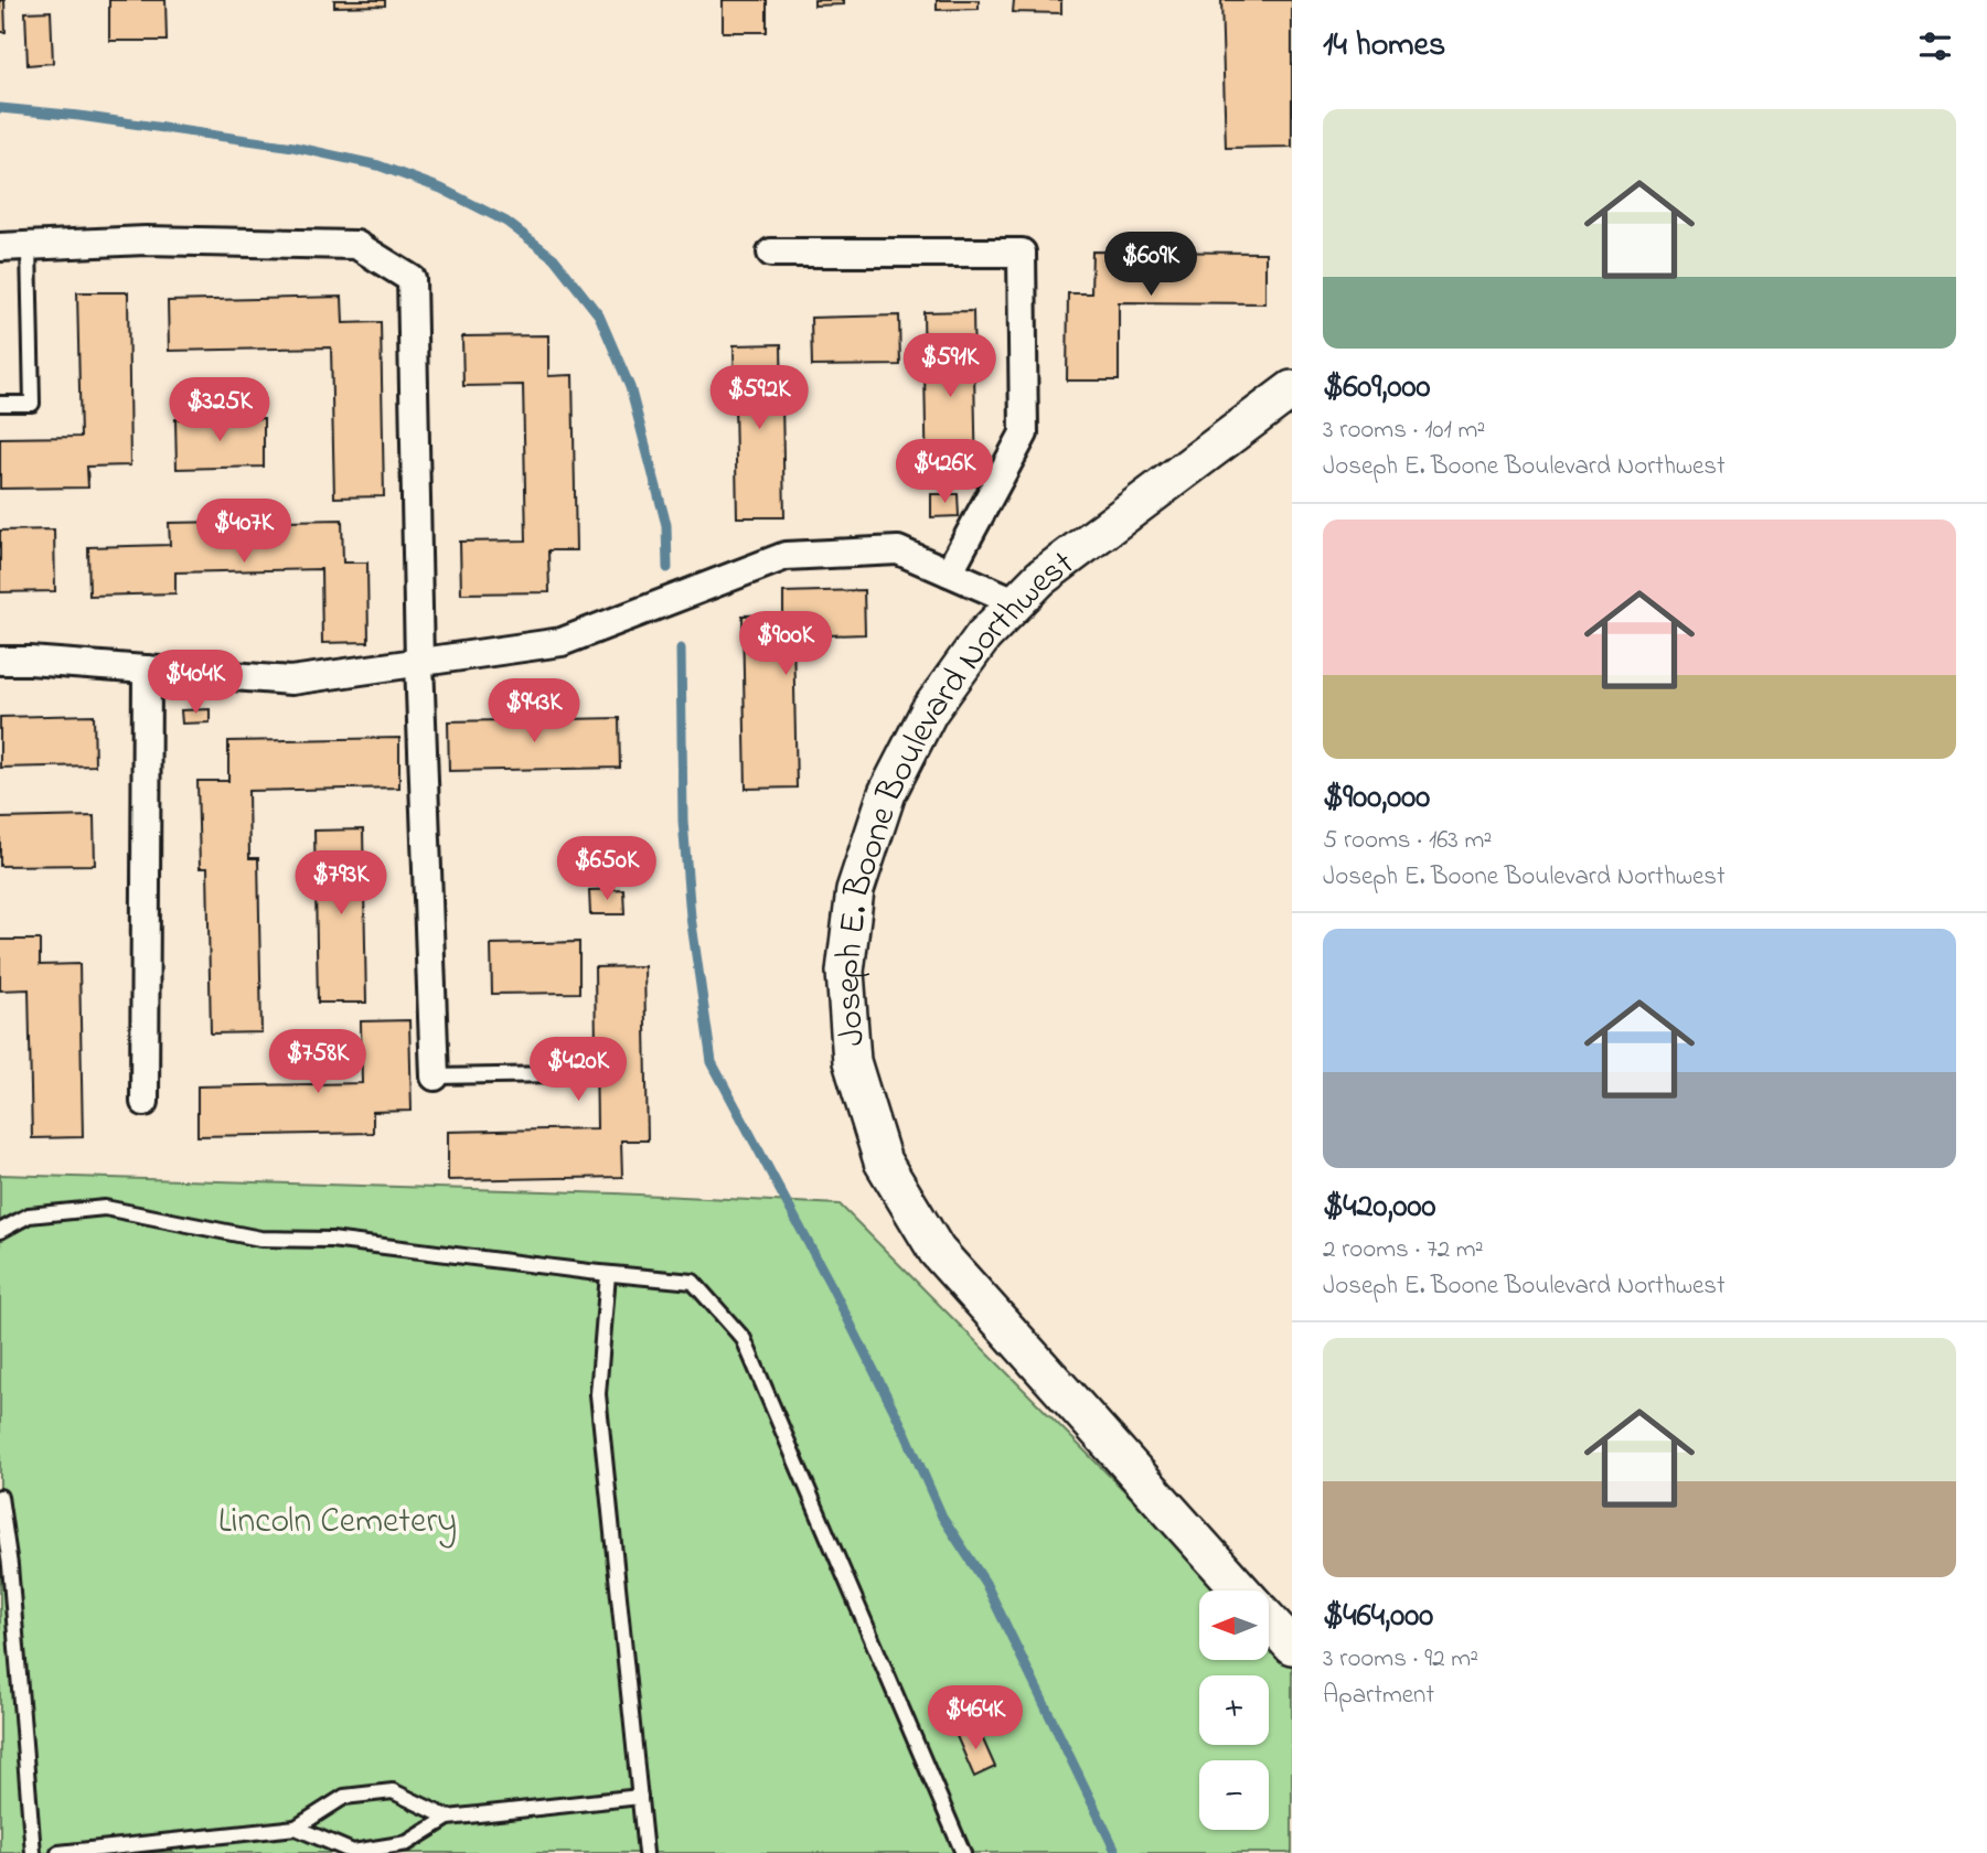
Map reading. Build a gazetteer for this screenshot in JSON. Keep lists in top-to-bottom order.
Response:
{
  "streets": {
    "main road": ["Joseph E. Boone Boulevard Northwest"]
  },
  "parks": ["Lincoln Cemetery"],
  "north": "left",
  "page": {
    "heading": "14 homes",
    "list": [
      {
        "name": "$609,000",
        "note": "3 rooms · 101 m² · Joseph E. Boone Boulevard Northwest"
      },
      {
        "name": "$900,000",
        "note": "5 rooms · 163 m² · Joseph E. Boone Boulevard Northwest"
      },
      {
        "name": "$420,000",
        "note": "2 rooms · 72 m² · Joseph E. Boone Boulevard Northwest"
      },
      {
        "name": "$464,000",
        "note": "3 rooms · 92 m² · Apartment"
      }
    ],
    "price": [
      "$609K",
      "$591K",
      "$592K",
      "$325K",
      "$426K",
      "$407K",
      "$900K",
      "$404K",
      "$943K",
      "$650K",
      "$793K",
      "$758K",
      "$420K",
      "$464K"
    ],
    "map_buttons": ["+", "−"]
  }
}
